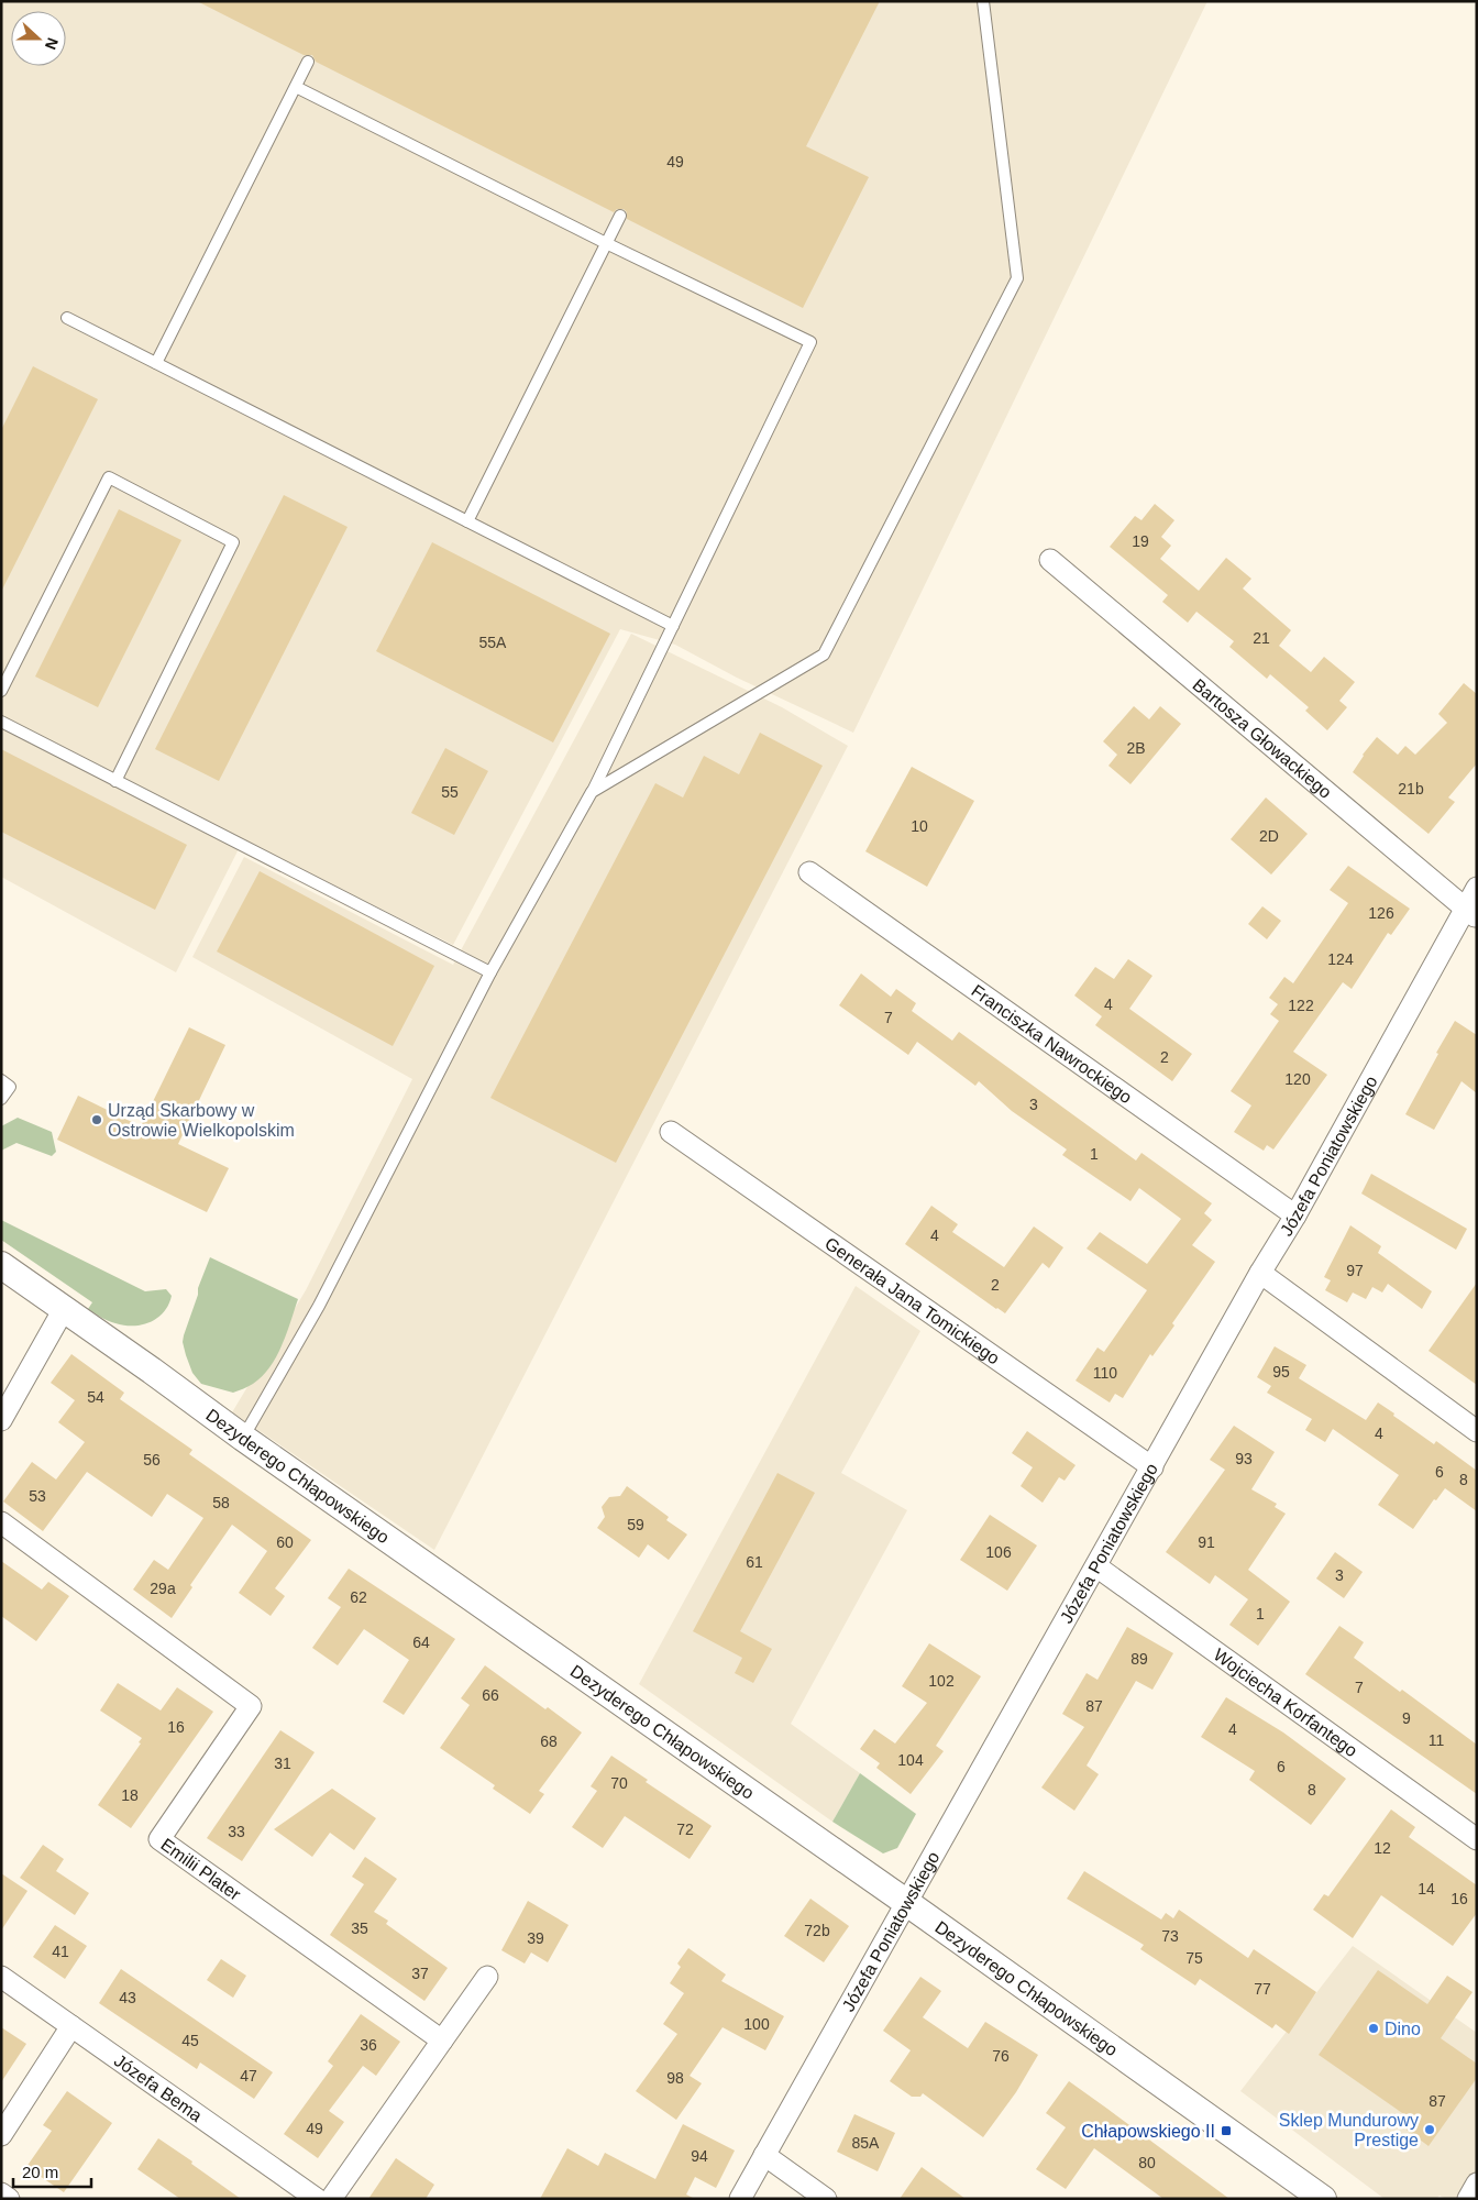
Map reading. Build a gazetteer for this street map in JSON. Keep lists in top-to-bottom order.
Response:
{
  "streets": {
    "street": [
      "Bartosza Głowackiego",
      "Franciszka Nawrockiego",
      "Józefa Poniatowskiego",
      "Generała Jana Tomickiego",
      "Dezyderego Chłapowskiego",
      "Wojciecha Korfantego",
      "Emilii Plater",
      "Józefa Bema"
    ]
  },
  "crossings": [
    ["Bartosza Głowackiego", "Józefa Poniatowskiego"],
    ["Franciszka Nawrockiego", "Józefa Poniatowskiego"],
    ["Józefa Poniatowskiego", "Generała Jana Tomickiego"],
    ["Józefa Poniatowskiego", "Dezyderego Chłapowskiego"],
    ["Józefa Poniatowskiego", "Wojciecha Korfantego"]
  ],
  "places": {
    "other": ["Urząd Skarbowy w Ostrowie Wielkopolskim", "Dino", "Sklep Mundurowy Prestige"],
    "transit": ["Chłapowskiego II"]
  },
  "house_numbers": [
    "49",
    "19",
    "21",
    "55A",
    "2B",
    "21b",
    "55",
    "10",
    "2D",
    "126",
    "124",
    "4",
    "122",
    "7",
    "2",
    "120",
    "3",
    "1",
    "4",
    "97",
    "2",
    "95",
    "110",
    "54",
    "4",
    "93",
    "56",
    "6",
    "8",
    "53",
    "58",
    "59",
    "60",
    "91",
    "106",
    "61",
    "3",
    "29a",
    "62",
    "1",
    "64",
    "89",
    "102",
    "7",
    "66",
    "87",
    "9",
    "16",
    "4",
    "11",
    "68",
    "104",
    "31",
    "6",
    "70",
    "8",
    "18",
    "72",
    "33",
    "12",
    "14",
    "16",
    "35",
    "72b",
    "73",
    "39",
    "41",
    "75",
    "37",
    "77",
    "43",
    "100",
    "45",
    "36",
    "76",
    "47",
    "98",
    "87",
    "49",
    "85A",
    "94",
    "80"
  ],
  "scale_bar": "20 m",
  "north": "right"
}
